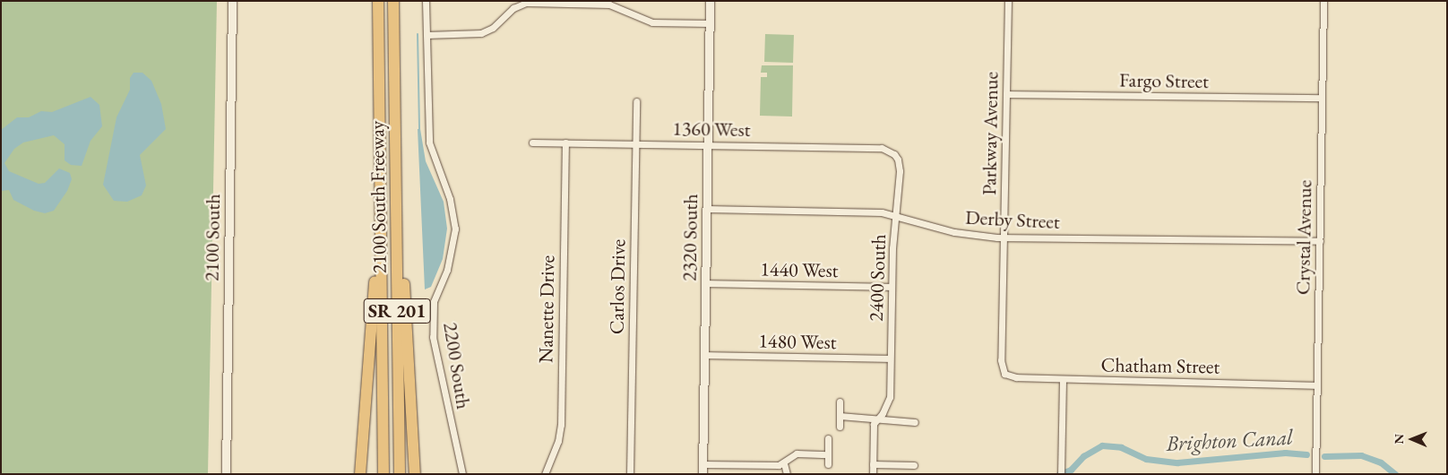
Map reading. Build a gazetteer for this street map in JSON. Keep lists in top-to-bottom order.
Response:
{
  "streets": {
    "highway": ["2100 South Freeway", "SR 201"],
    "street": [
      "Fargo Street",
      "1360 West",
      "Parkway Avenue",
      "Derby Street",
      "2100 South",
      "2320 South",
      "Crystal Avenue",
      "1440 West",
      "2400 South",
      "Carlos Drive",
      "Nanette Drive",
      "1480 West",
      "2200 South",
      "Chatham Street"
    ]
  },
  "crossings": [
    ["Fargo Street", "Parkway Avenue"],
    ["Fargo Street", "Crystal Avenue"],
    ["1360 West", "2320 South"],
    ["1360 West", "2400 South"],
    ["1360 West", "Carlos Drive"],
    ["1360 West", "Nanette Drive"],
    ["Parkway Avenue", "Derby Street"],
    ["Parkway Avenue", "Chatham Street"],
    ["Derby Street", "2320 South"],
    ["Derby Street", "Crystal Avenue"],
    ["Derby Street", "2400 South"],
    ["2320 South", "1440 West"],
    ["2320 South", "1480 West"],
    ["Crystal Avenue", "Chatham Street"],
    ["1440 West", "2400 South"],
    ["2400 South", "1480 West"]
  ],
  "water": ["Brighton Canal"],
  "north": "left"
}
